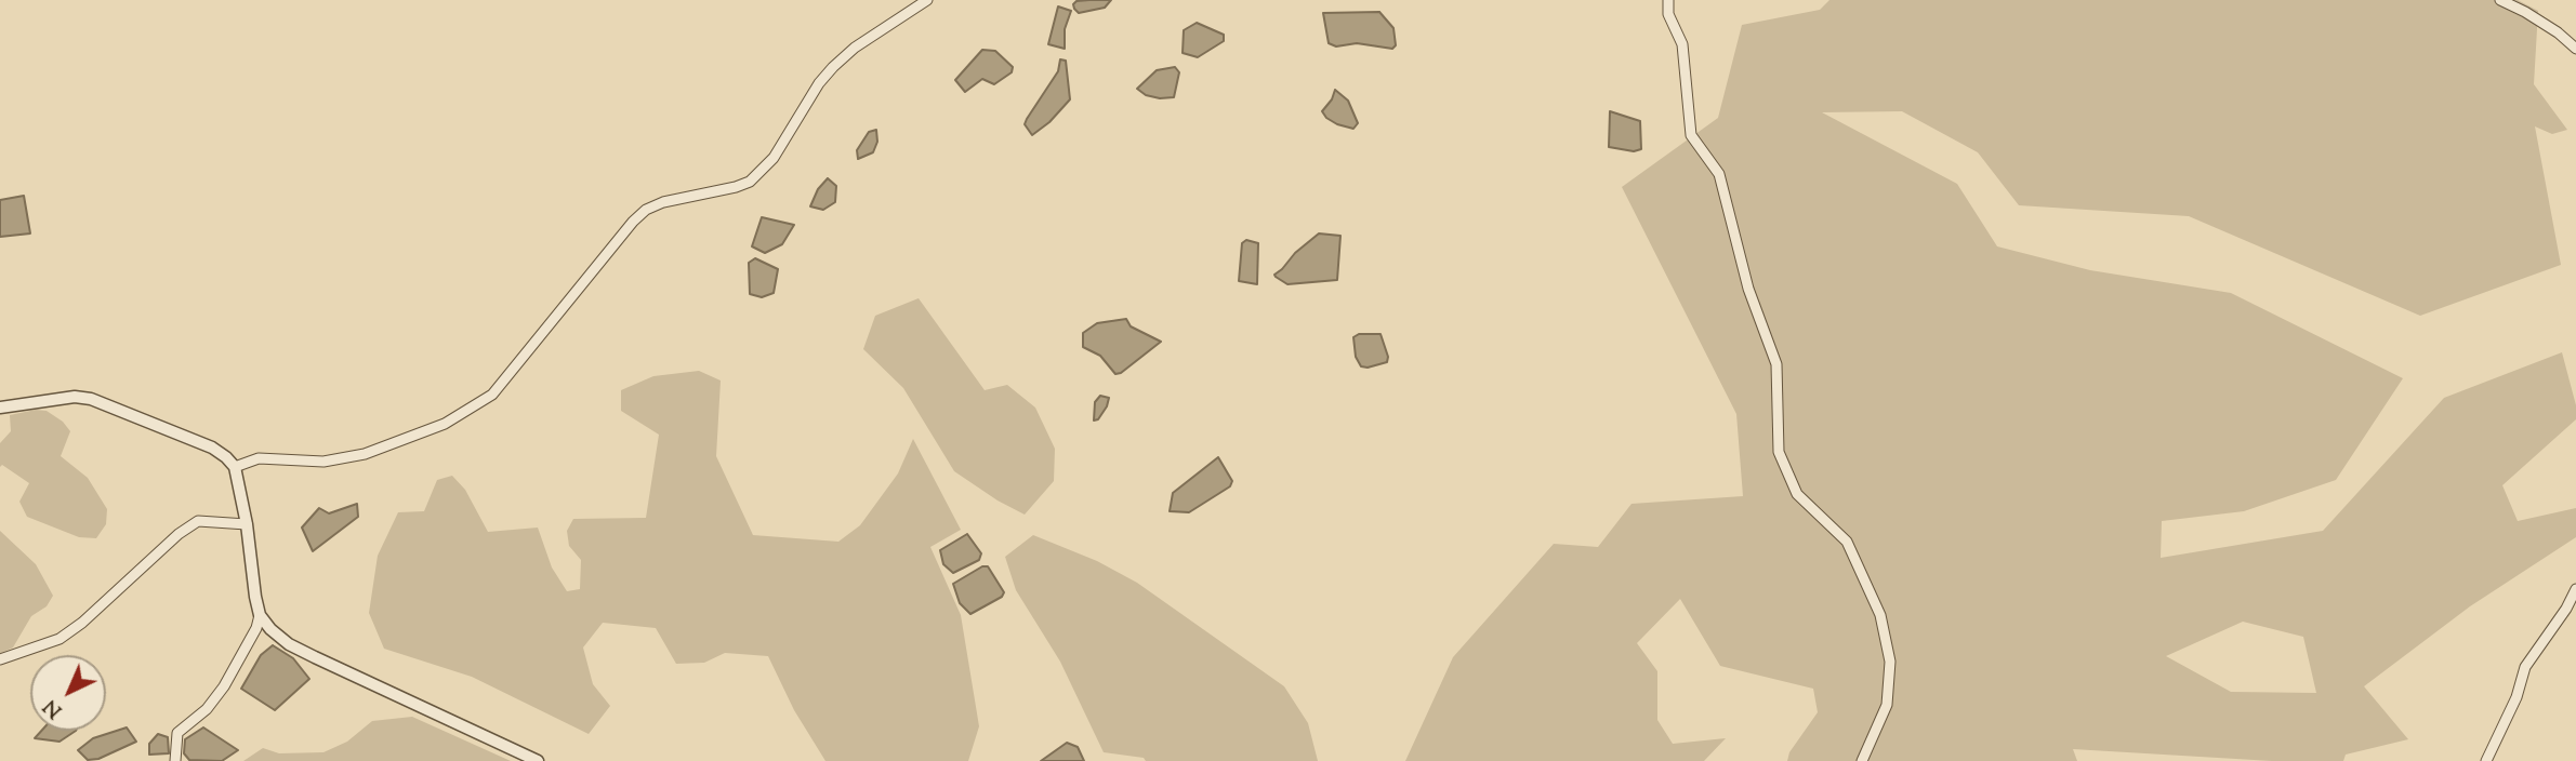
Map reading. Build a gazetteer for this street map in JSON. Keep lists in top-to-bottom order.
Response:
{
  "north": "bottom left"
}
